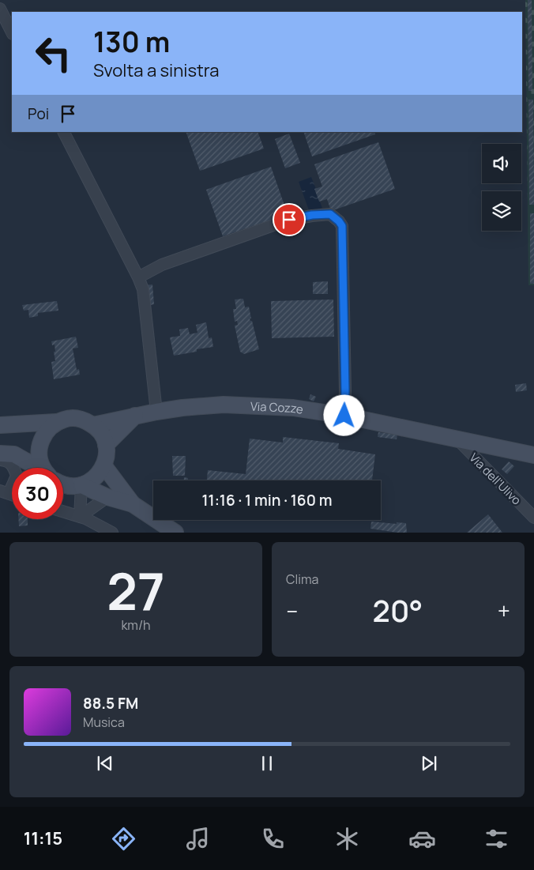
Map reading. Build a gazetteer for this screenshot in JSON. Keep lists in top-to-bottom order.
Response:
{
  "streets": {
    "street": ["Via Cozze", "Via dell'Ulivo"]
  },
  "crossings": [
    ["Via Cozze", "Via dell'Ulivo"]
  ],
  "page": {
    "turn": ["130 m", "Svolta a sinistra"],
    "then": "Poi",
    "limit": "30",
    "trip": "11:16 · 1 min · 160 m",
    "tile": [
      ["27", "km/h"],
      "Clima"
    ],
    "heat": ["−", "20°", "+"],
    "song": ["88.5 FM", "Musica"],
    "tabs": "11:15"
  }
}
